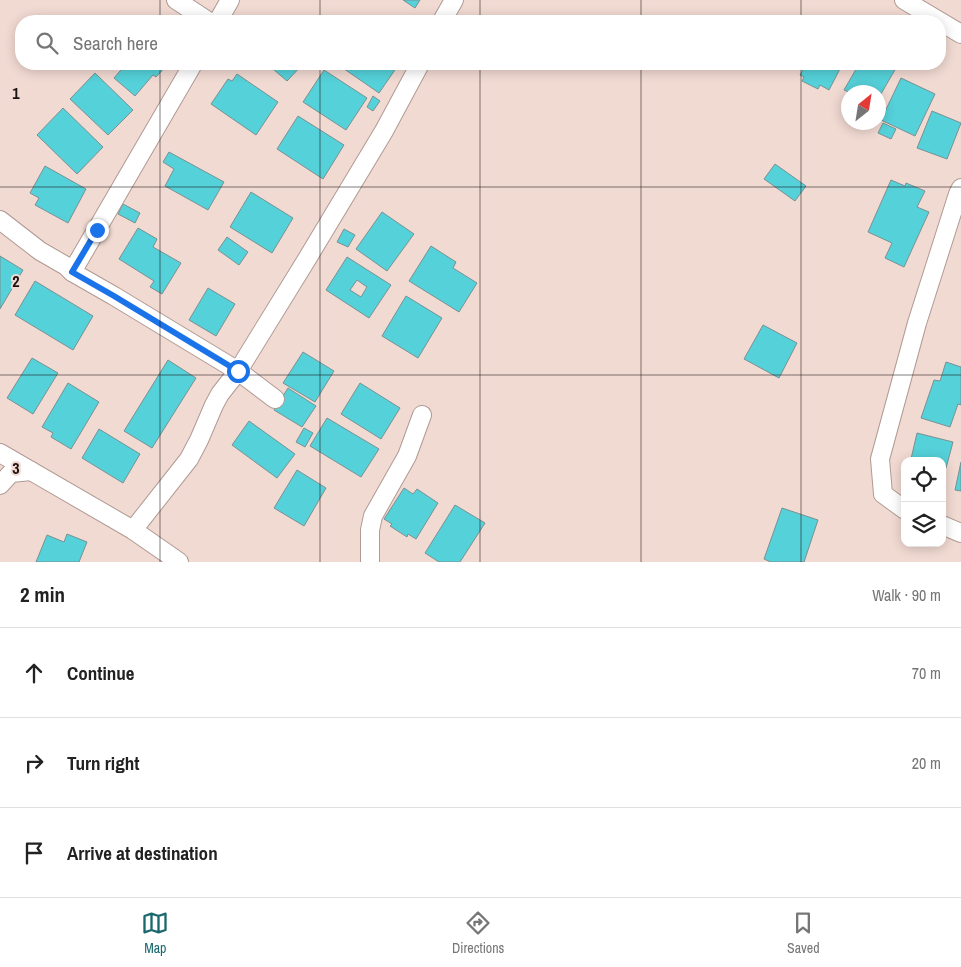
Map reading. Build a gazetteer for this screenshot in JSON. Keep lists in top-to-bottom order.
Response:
{
  "north": "top right",
  "page": {
    "search": "Search here",
    "heading": ["2 min", "Walk · 90 m"],
    "list": [
      ["Continue", "70 m"],
      ["Turn right", "20 m"],
      "Arrive at destination"
    ],
    "nav": ["Map", "Directions", "Saved"]
  },
  "grid": {
    "rows": ["1", "2", "3"]
  }
}
